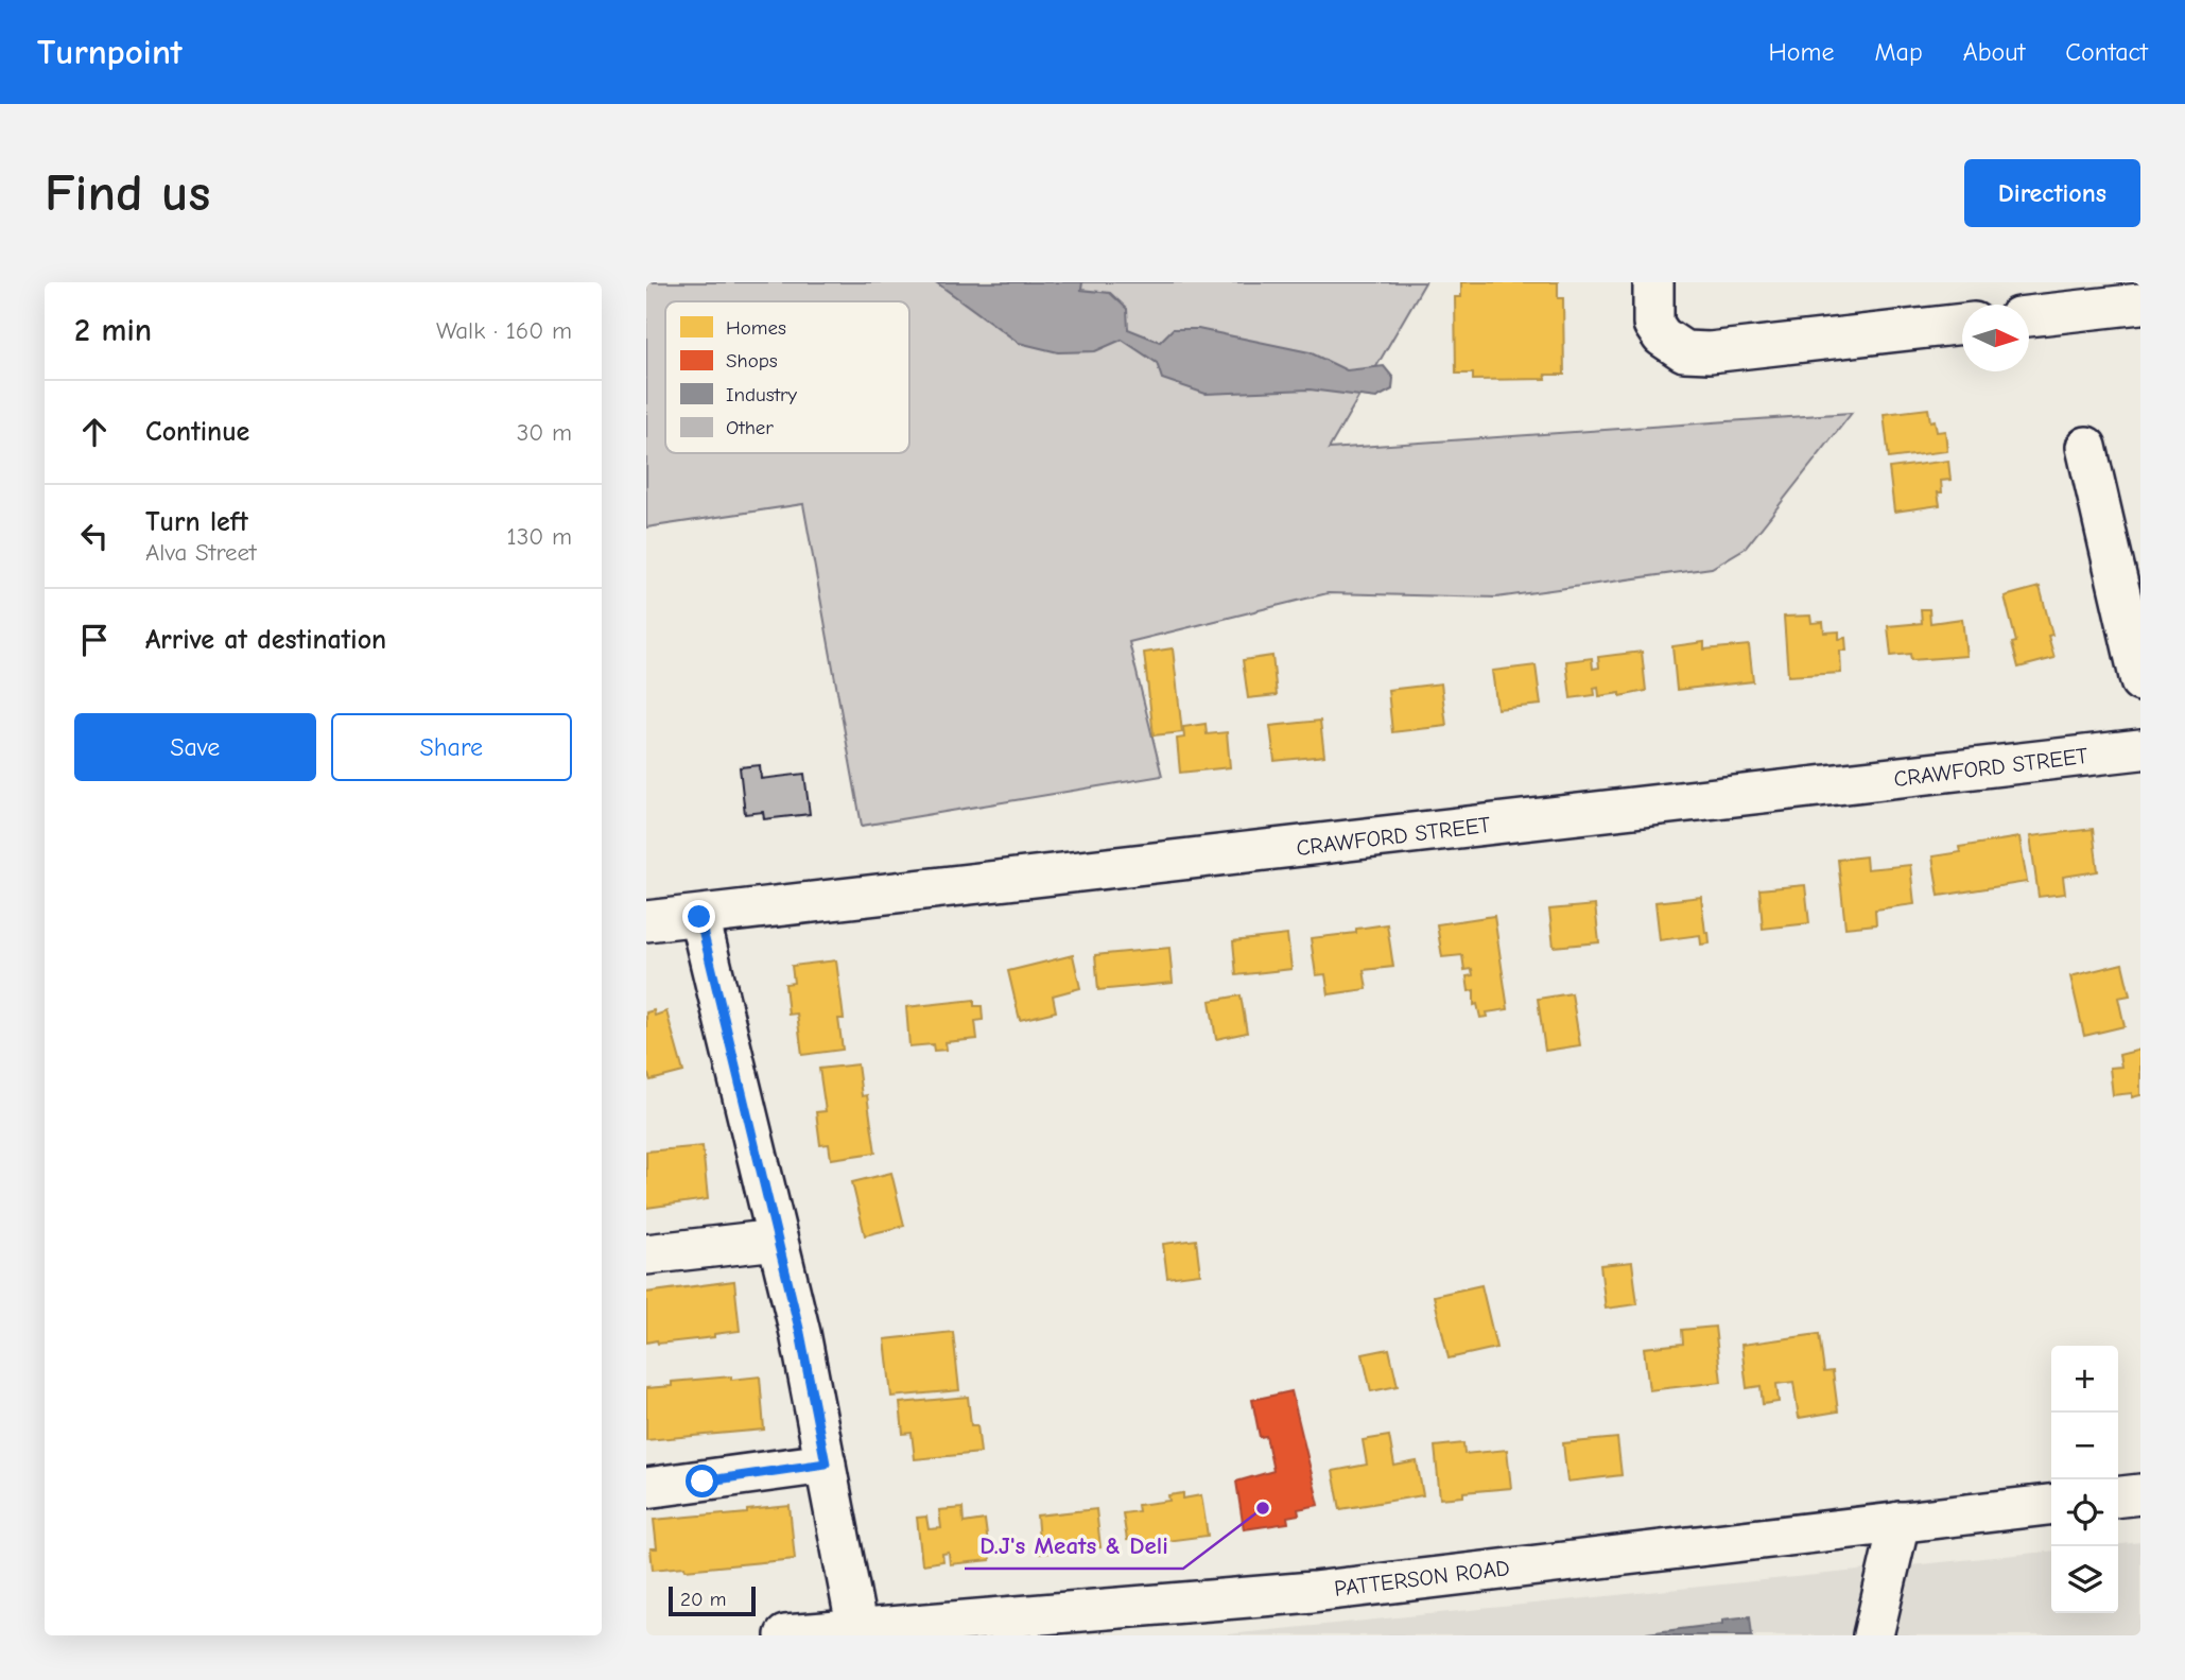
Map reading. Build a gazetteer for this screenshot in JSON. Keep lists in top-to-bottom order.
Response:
{
  "streets": {
    "street": ["CRAWFORD STREET", "PATTERSON ROAD"]
  },
  "places": ["D.J's Meats & Deli"],
  "legend": [
    "Homes",
    "Shops",
    "Industry",
    "Other"
  ],
  "scale_bar": "20 m",
  "north": "right",
  "page": {
    "header": "Turnpoint",
    "nav": [
      "Home",
      "Map",
      "About",
      "Contact"
    ],
    "buttons": [
      "Directions",
      ["Save", "Share"]
    ],
    "title": "Find us",
    "heading": ["2 min", "Walk · 160 m"],
    "list": [
      ["Continue", "30 m"],
      ["Turn left", "Alva Street", "130 m"],
      "Arrive at destination"
    ],
    "map_buttons": ["+", "−"],
    "scale": "20 m"
  }
}
